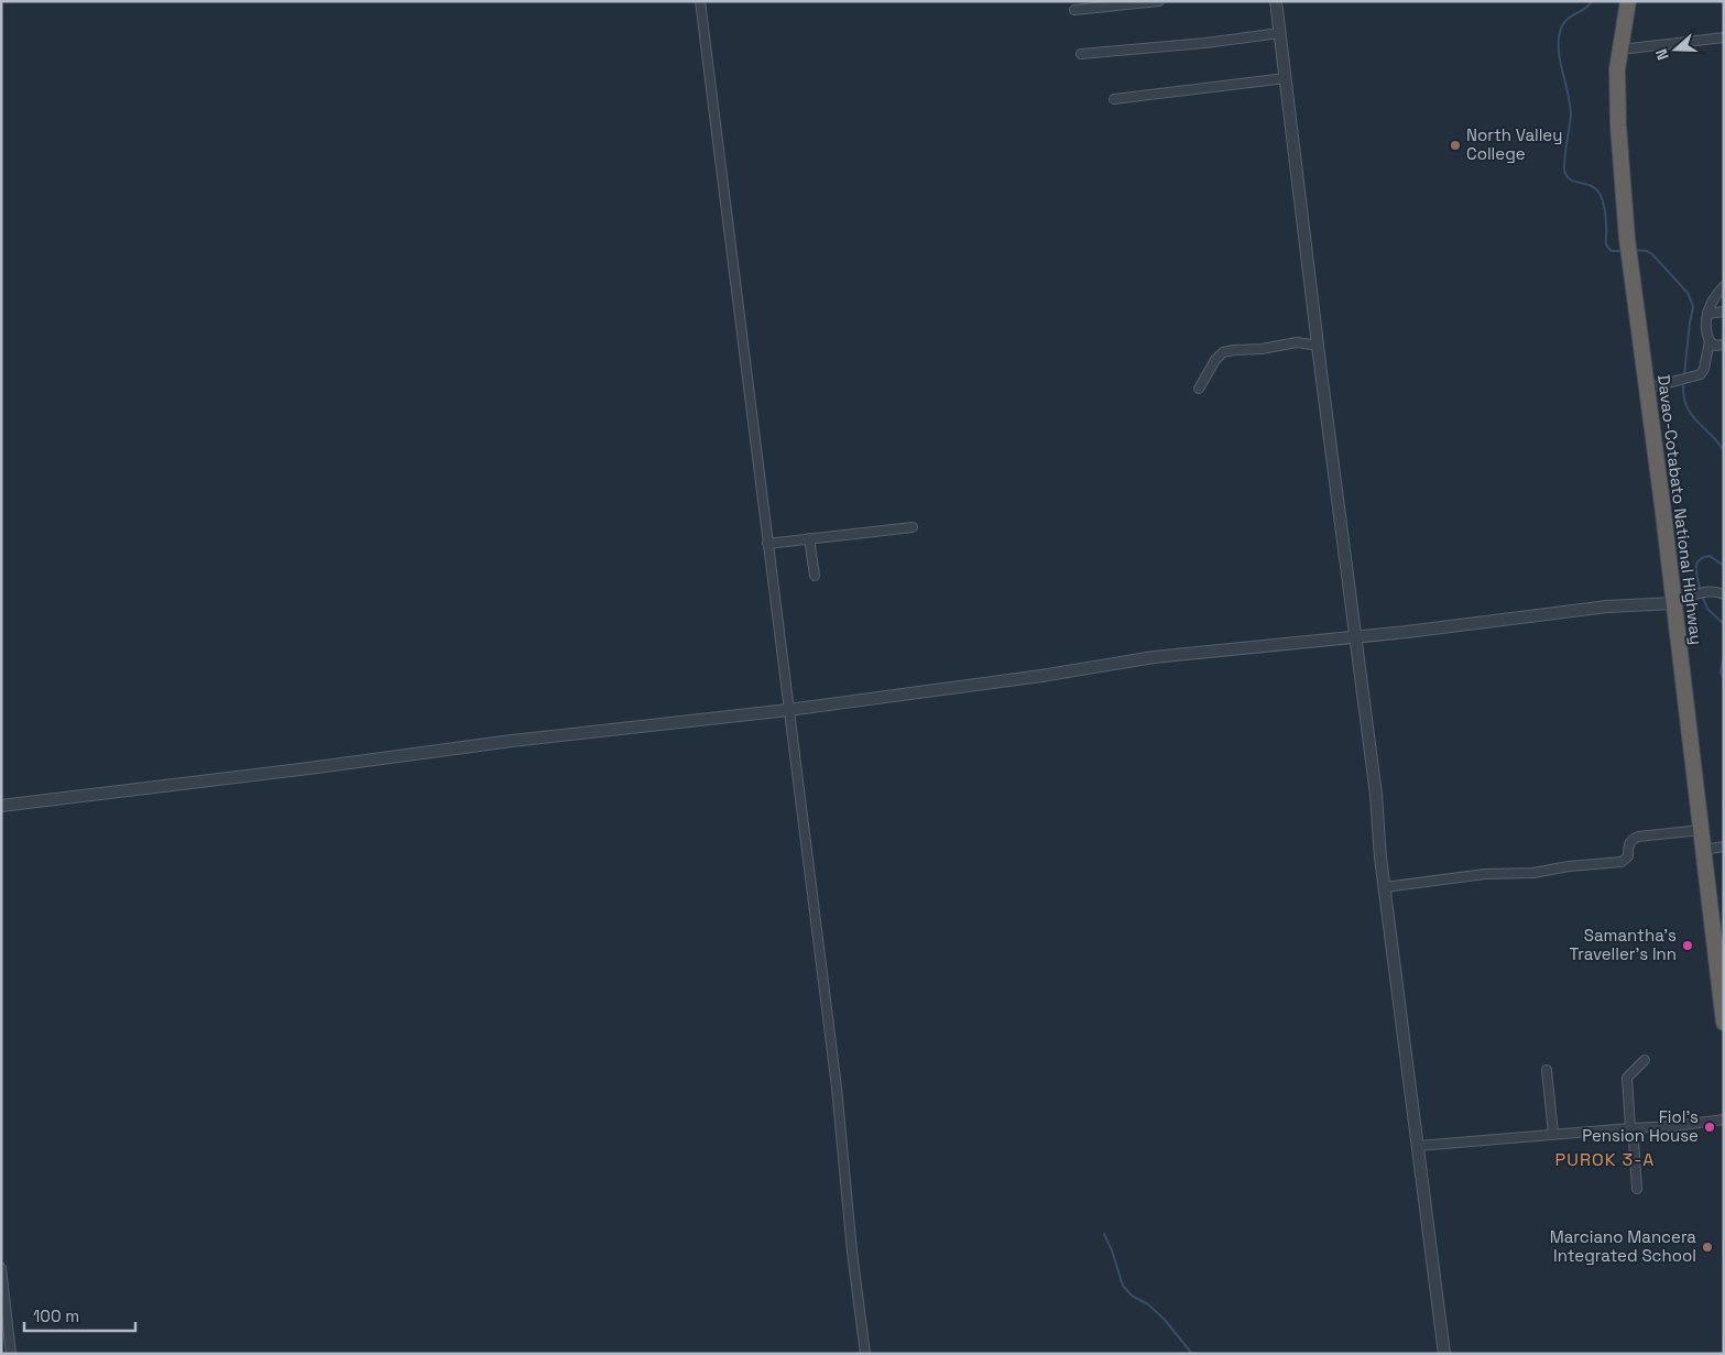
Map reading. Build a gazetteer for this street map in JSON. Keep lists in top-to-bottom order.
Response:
{
  "streets": {
    "highway": ["Davao-Cotabato National Highway"]
  },
  "districts": ["PUROK 3-A"],
  "places": [
    "North Valley College",
    "Samantha's Traveller's Inn",
    "Fiol's Pension House",
    "Marciano Mancera Integrated School"
  ],
  "scale_bar": "100 m",
  "north": "left"
}
